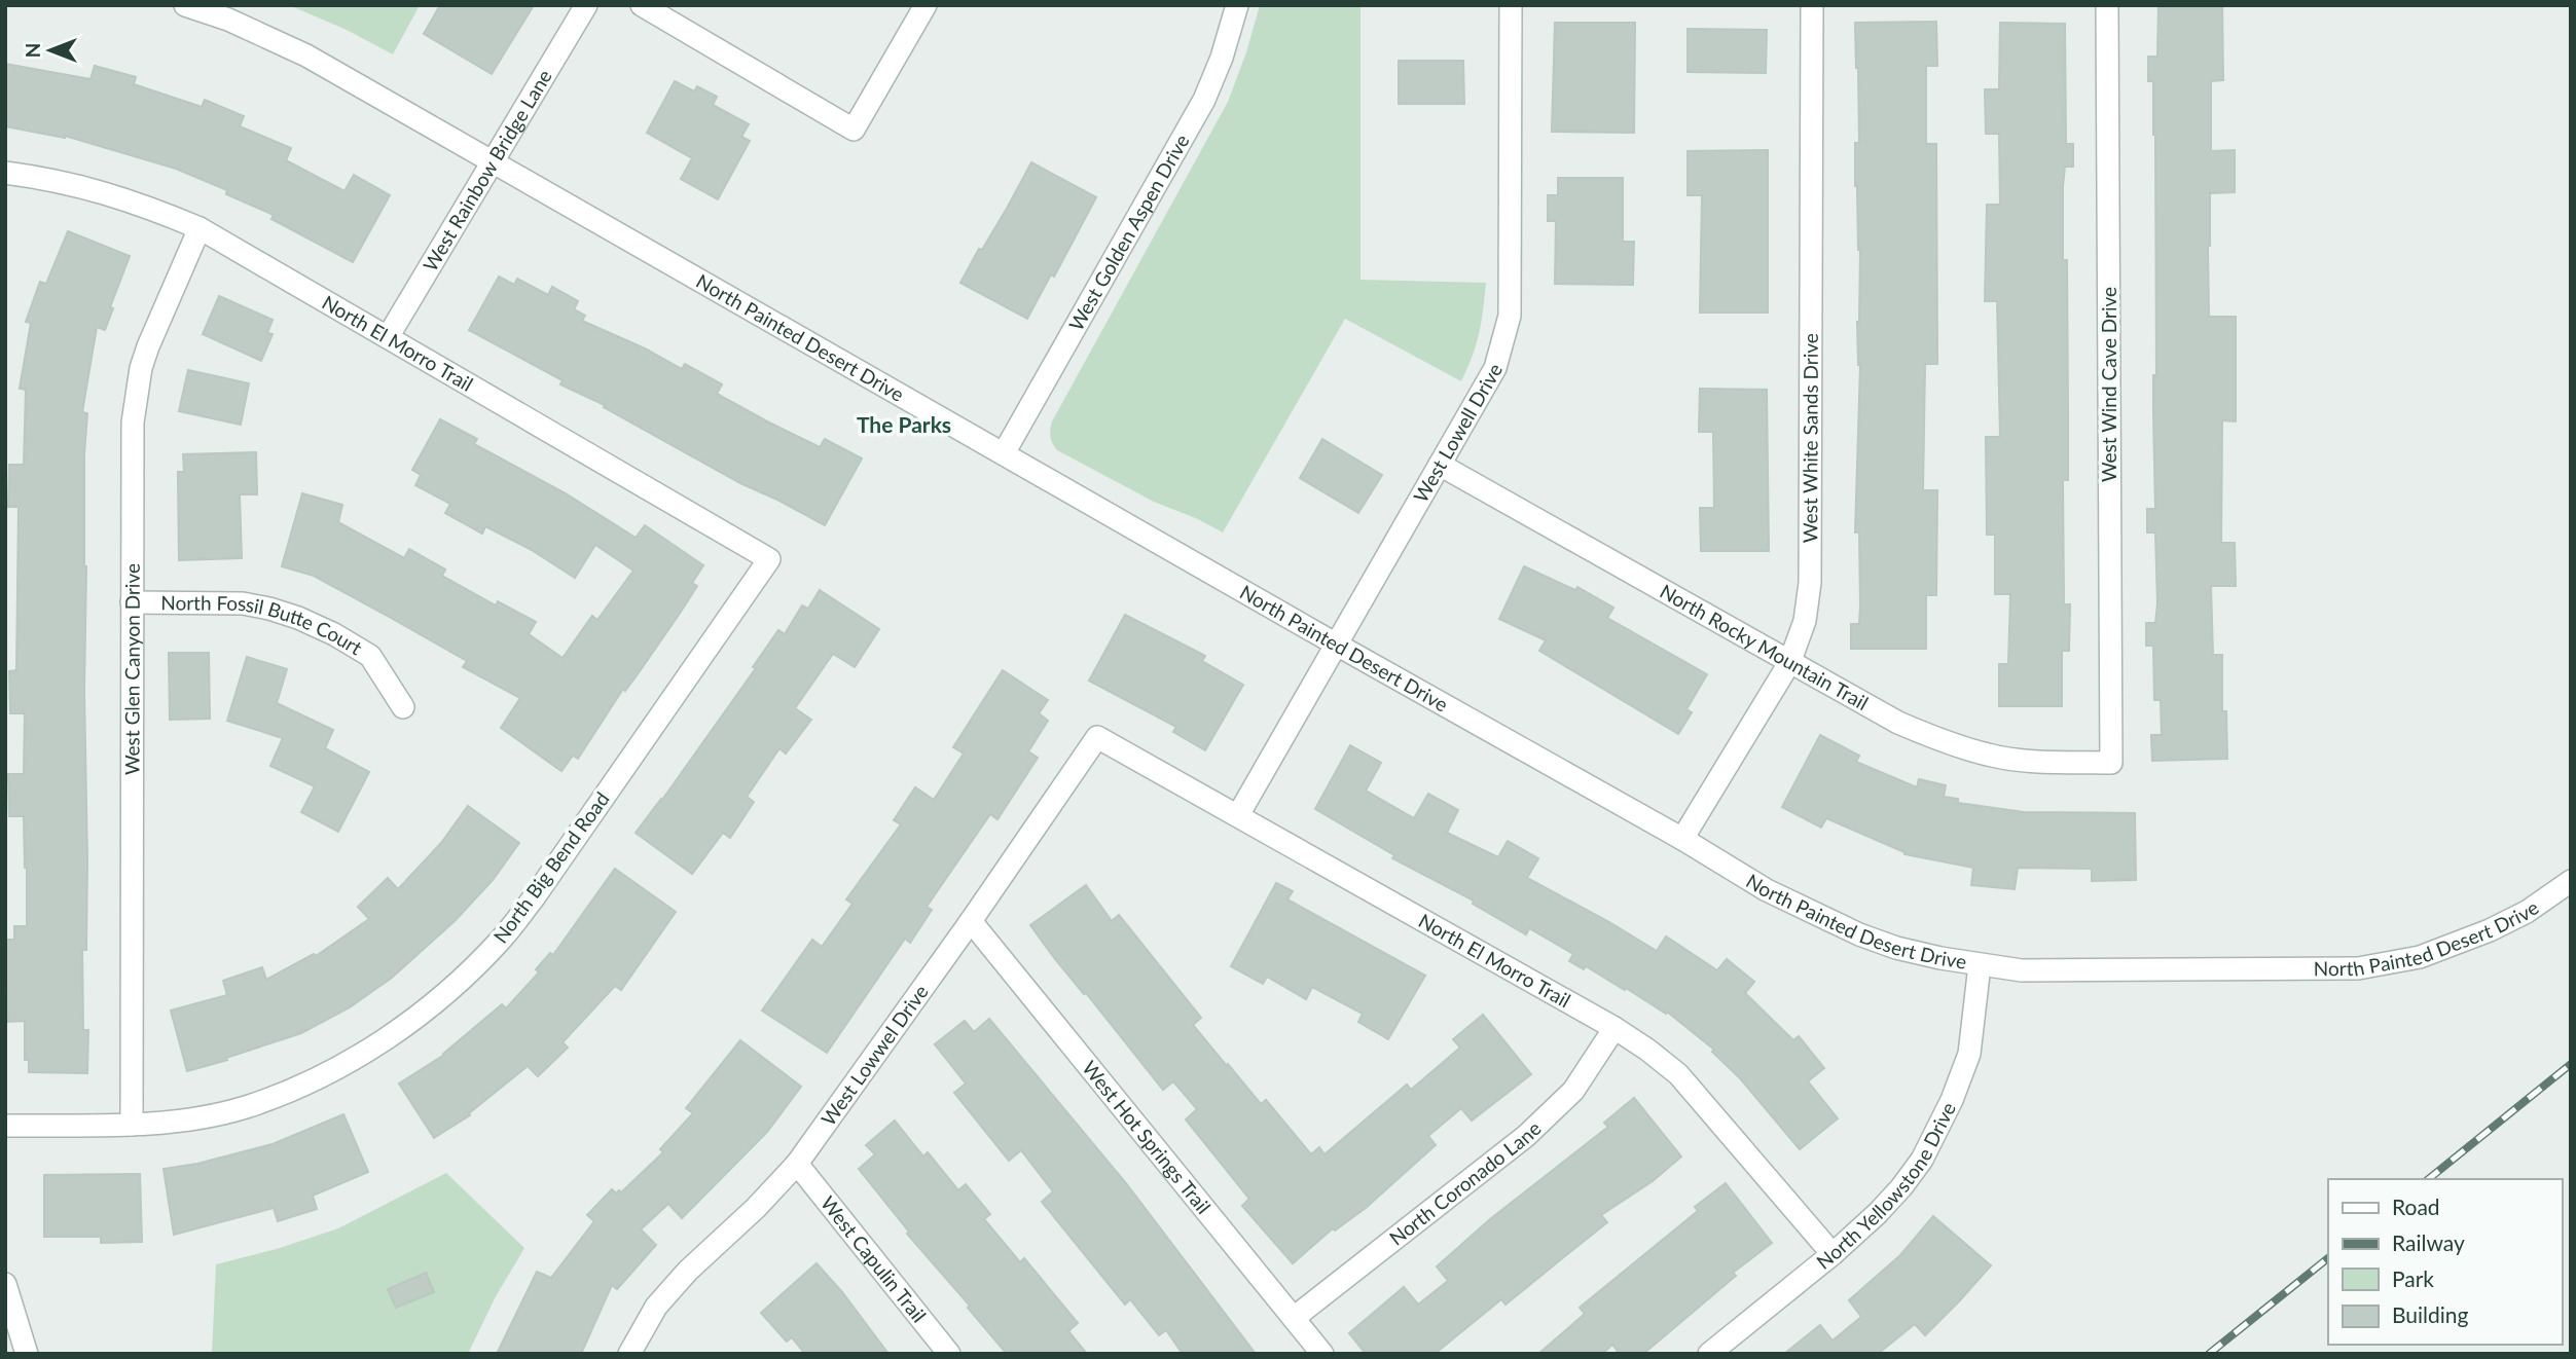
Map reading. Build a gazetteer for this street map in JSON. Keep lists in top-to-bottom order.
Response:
{
  "streets": {
    "street": [
      "West Rainbow Bridge Lane",
      "West Golden Aspen Drive",
      "North Painted Desert Drive",
      "North El Morro Trail",
      "West Wind Cave Drive",
      "West Lowell Drive",
      "West White Sands Drive",
      "North Fossil Butte Court",
      "North Rocky Mountain Trail",
      "West Glen Canyon Drive",
      "North Big Bend Road",
      "West Lowwel Drive",
      "West Hot Springs Trail",
      "North Coronado Lane",
      "North Yellowstone Drive",
      "West Capulin Trail"
    ]
  },
  "crossings": [
    ["West Rainbow Bridge Lane", "North Painted Desert Drive"],
    ["West Rainbow Bridge Lane", "North El Morro Trail"],
    ["West Golden Aspen Drive", "North Painted Desert Drive"],
    ["North Painted Desert Drive", "West Lowell Drive"],
    ["North Painted Desert Drive", "West White Sands Drive"],
    ["North Painted Desert Drive", "North Yellowstone Drive"],
    ["North El Morro Trail", "West Lowell Drive"],
    ["North El Morro Trail", "West Glen Canyon Drive"],
    ["North El Morro Trail", "North Big Bend Road"],
    ["North El Morro Trail", "West Lowwel Drive"],
    ["North El Morro Trail", "North Coronado Lane"],
    ["North El Morro Trail", "North Yellowstone Drive"],
    ["West Wind Cave Drive", "North Rocky Mountain Trail"],
    ["West Lowell Drive", "North Rocky Mountain Trail"],
    ["West White Sands Drive", "North Rocky Mountain Trail"],
    ["North Fossil Butte Court", "West Glen Canyon Drive"],
    ["West Glen Canyon Drive", "North Big Bend Road"],
    ["West Lowwel Drive", "West Hot Springs Trail"],
    ["West Lowwel Drive", "West Capulin Trail"],
    ["West Hot Springs Trail", "North Coronado Lane"]
  ],
  "districts": ["The Parks"],
  "legend": [
    "Road",
    "Railway",
    "Park",
    "Building"
  ],
  "north": "left"
}
